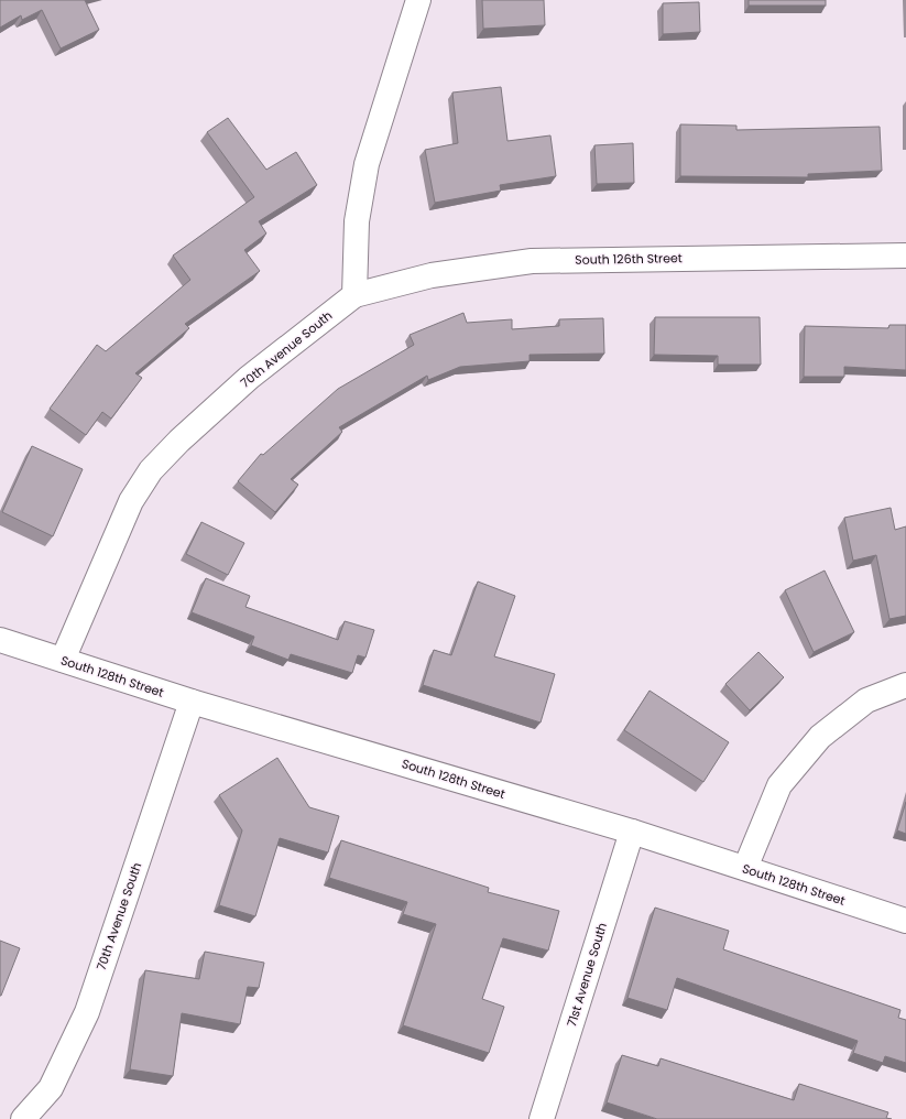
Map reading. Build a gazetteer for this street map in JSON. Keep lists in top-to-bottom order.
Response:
{
  "streets": {
    "street": [
      "South 126th Street",
      "70th Avenue South",
      "South 128th Street",
      "71st Avenue South"
    ]
  },
  "crossings": [
    ["South 126th Street", "70th Avenue South"],
    ["70th Avenue South", "South 128th Street"],
    ["South 128th Street", "71st Avenue South"]
  ]
}
